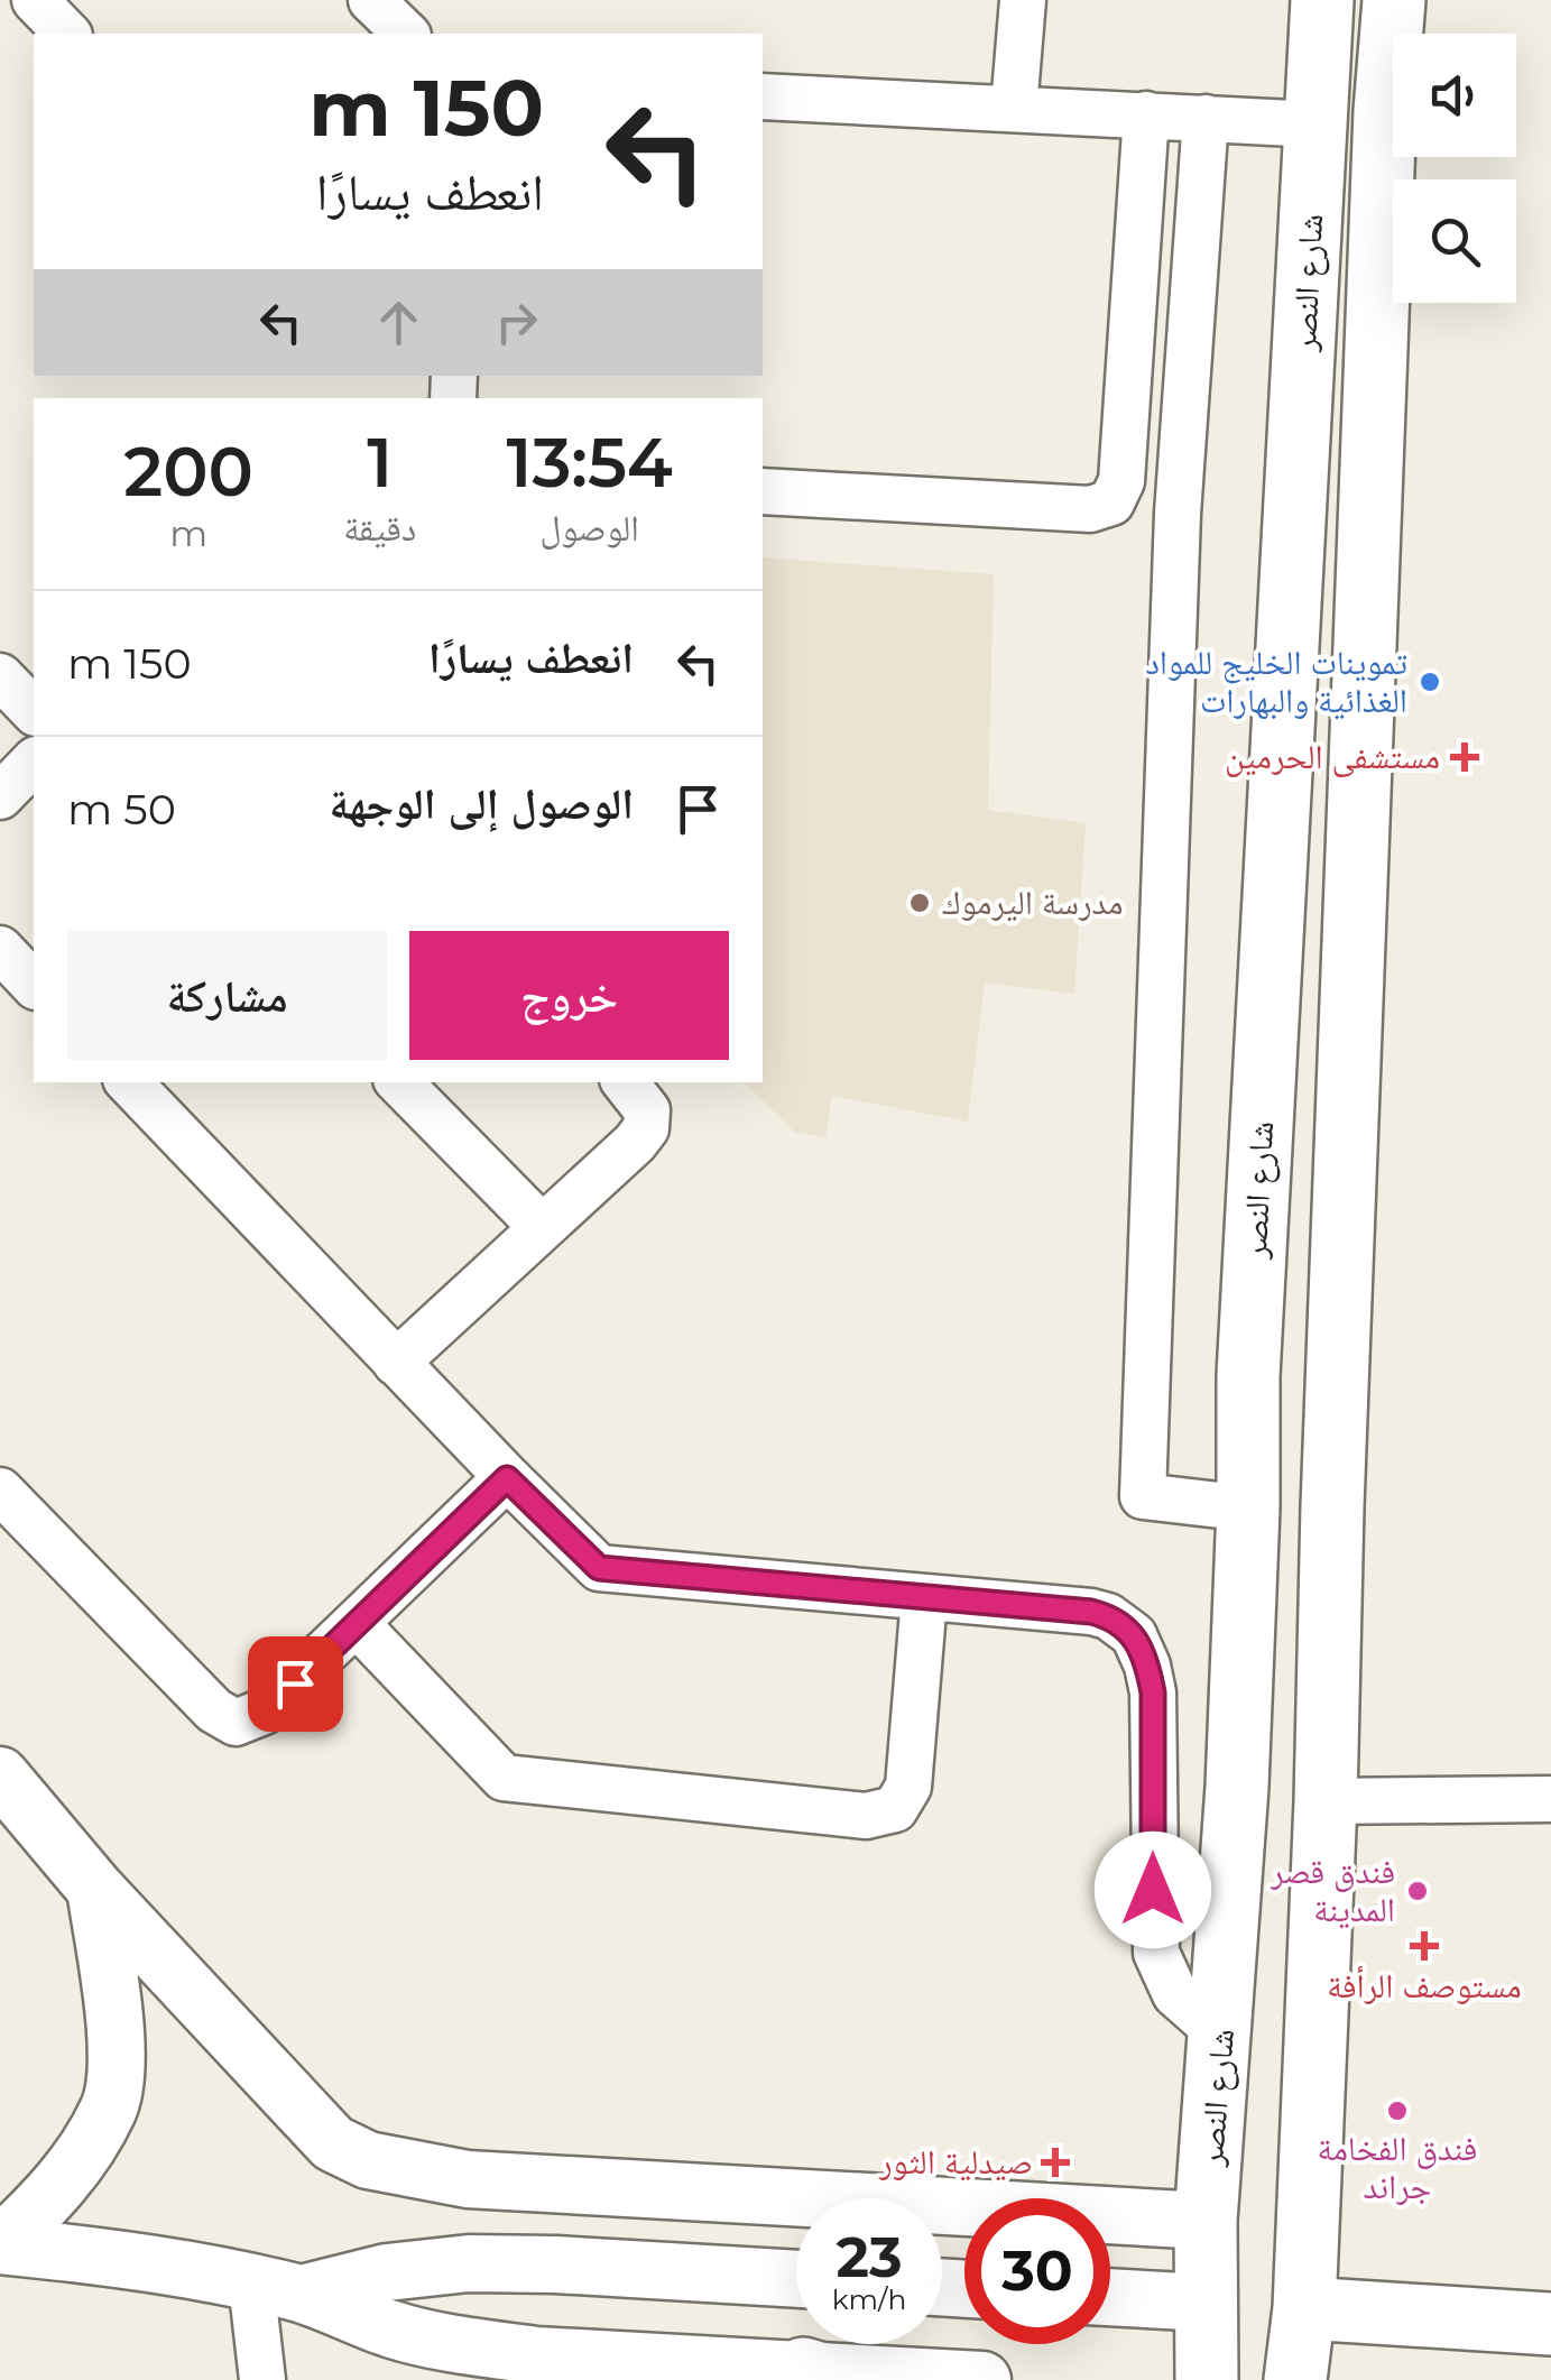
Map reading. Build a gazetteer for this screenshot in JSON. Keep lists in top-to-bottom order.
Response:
{
  "streets": {
    "main road": ["شارع النصر"]
  },
  "places": {
    "other": [
      "تموينات الخليج للمواد الغذائية والبهارات",
      "مدرسة اليرموك",
      "فندق قصر المدينة",
      "فندق الفخامة جراند"
    ],
    "health": ["مستشفى الحرمين", "مستوصف الرأفة", "صيدلية الثور"]
  },
  "page": {
    "turn": ["150 m", "انعطف يسارًا"],
    "eta": [
      "13:54",
      "الوصول",
      "1",
      "دقيقة",
      "200",
      "m"
    ],
    "list": [
      {
        "name": "انعطف يسارًا",
        "value": "150 m"
      },
      {
        "name": "الوصول إلى الوجهة",
        "value": "50 m"
      }
    ],
    "buttons": ["خروج", "مشاركة"],
    "speed": "23 km/h",
    "limit": "30"
  }
}
